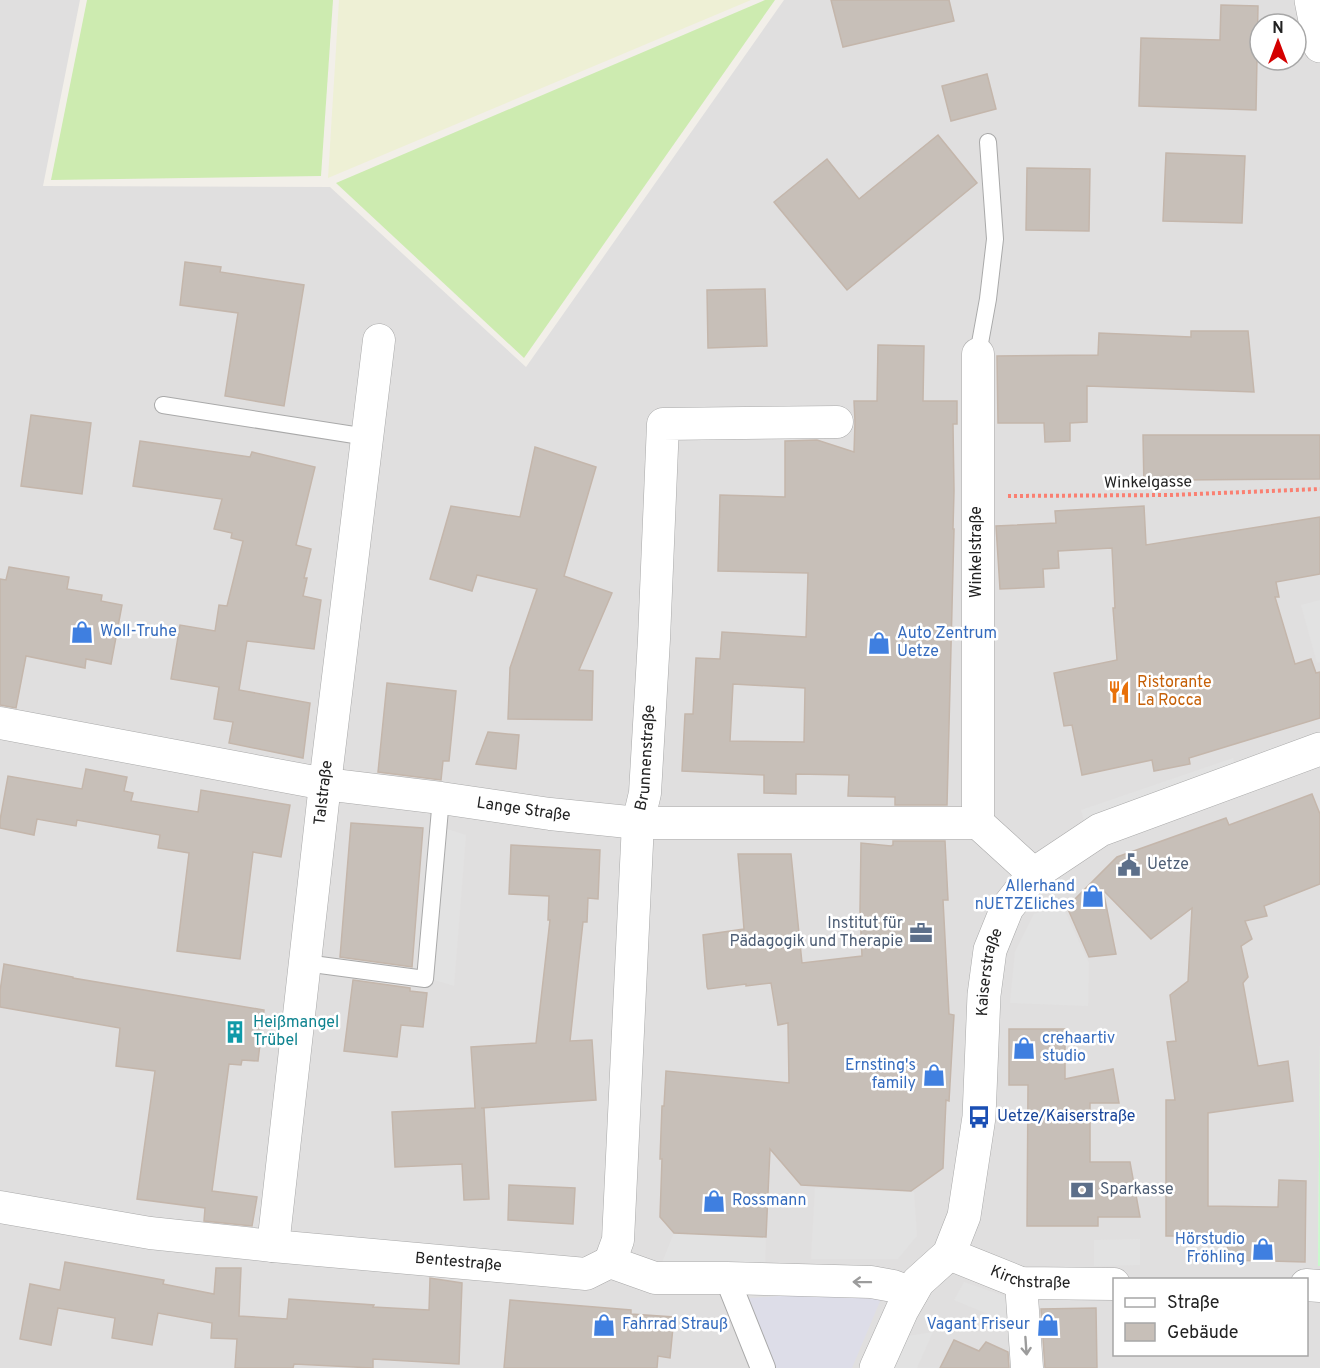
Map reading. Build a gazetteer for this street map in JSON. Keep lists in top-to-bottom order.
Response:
{
  "streets": {
    "street": [
      "Winkelstraße",
      "Brunnenstraße",
      "Talstraße",
      "Lange Straße",
      "Kaiserstraße",
      "Bentestraße",
      "Kirchstraße"
    ],
    "path": ["Winkelgasse"]
  },
  "crossings": [
    ["Winkelgasse", "Winkelstraße"],
    ["Winkelstraße", "Lange Straße"],
    ["Brunnenstraße", "Lange Straße"],
    ["Brunnenstraße", "Bentestraße"],
    ["Talstraße", "Lange Straße"],
    ["Talstraße", "Bentestraße"],
    ["Kaiserstraße", "Kirchstraße"]
  ],
  "places": {
    "shop": [
      "Woll-Truhe",
      "Auto Zentrum Uetze",
      "Allerhand nUETZEliches",
      "crehaartiv studio",
      "Ernsting's family",
      "Rossmann",
      "Hörstudio Fröhling",
      "Fahrrad Strauß",
      "Vagant Friseur"
    ],
    "restaurant": ["Ristorante La Rocca"],
    "public building": ["Uetze"],
    "office": ["Institut für Pädagogik und Therapie"],
    "building": ["Heißmangel Trübel"],
    "bus stop": ["Uetze/Kaiserstraße"],
    "bank": ["Sparkasse"]
  },
  "legend": ["Straße", "Gebäude"],
  "north": "top"
}
